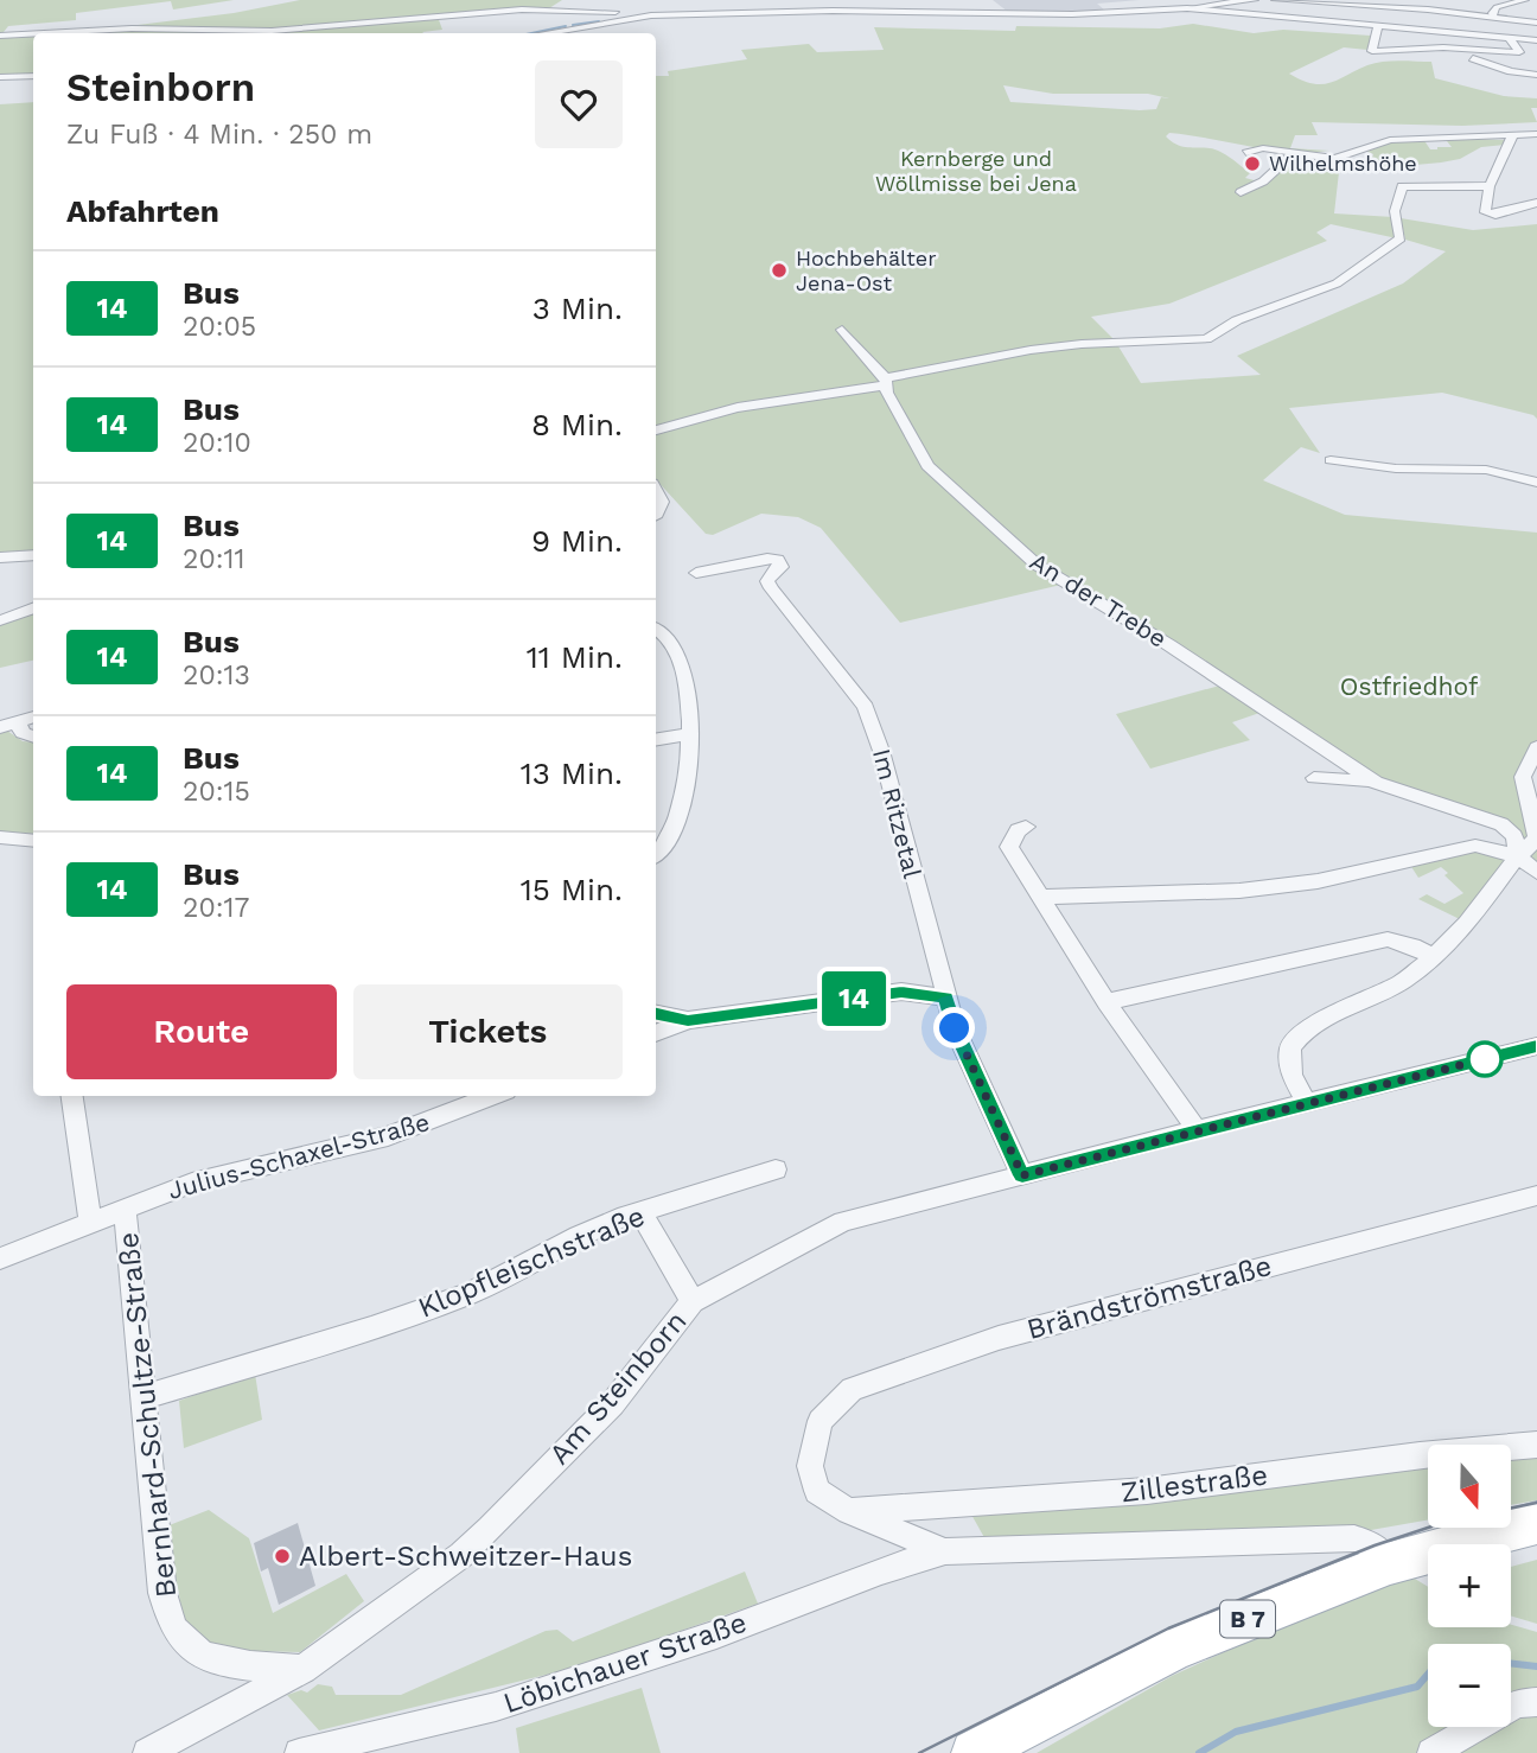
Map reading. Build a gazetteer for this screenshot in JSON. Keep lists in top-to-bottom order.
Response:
{
  "streets": {
    "main road": ["B 7"],
    "street": [
      "An der Trebe",
      "Im Ritzetal",
      "Julius-Schaxel-Straße",
      "Klopfleischstraße",
      "Brändströmstraße",
      "Am Steinborn",
      "Bernhard-Schultze-Straße",
      "Zillestraße",
      "Löbichauer Straße"
    ]
  },
  "crossings": [
    ["Im Ritzetal", "Am Steinborn"],
    ["Julius-Schaxel-Straße", "Bernhard-Schultze-Straße"],
    ["Klopfleischstraße", "Bernhard-Schultze-Straße"],
    ["Brändströmstraße", "Löbichauer Straße"],
    ["Am Steinborn", "Bernhard-Schultze-Straße"],
    ["Zillestraße", "Löbichauer Straße"],
    ["B 7", "Löbichauer Straße"]
  ],
  "parks": ["Kernberge und Wöllmisse bei Jena", "Ostfriedhof"],
  "places": ["Wilhelmshöhe", "Hochbehälter Jena-Ost", "Albert-Schweitzer-Haus"],
  "lines": ["bus line 14"],
  "north": "bottom",
  "page": {
    "on_map": "14",
    "heading": [
      ["Steinborn", "Zu Fuß · 4 Min. · 250 m"],
      "Abfahrten"
    ],
    "list": [
      {
        "mark": "14",
        "name": "Bus",
        "note": "20:05",
        "value": "3 Min."
      },
      {
        "mark": "14",
        "name": "Bus",
        "note": "20:10",
        "value": "8 Min."
      },
      {
        "mark": "14",
        "name": "Bus",
        "note": "20:11",
        "value": "9 Min."
      },
      {
        "mark": "14",
        "name": "Bus",
        "note": "20:13",
        "value": "11 Min."
      },
      {
        "mark": "14",
        "name": "Bus",
        "note": "20:15",
        "value": "13 Min."
      },
      {
        "mark": "14",
        "name": "Bus",
        "note": "20:17",
        "value": "15 Min."
      }
    ],
    "buttons": ["Route", "Tickets"],
    "map_buttons": ["+", "−"]
  }
}
